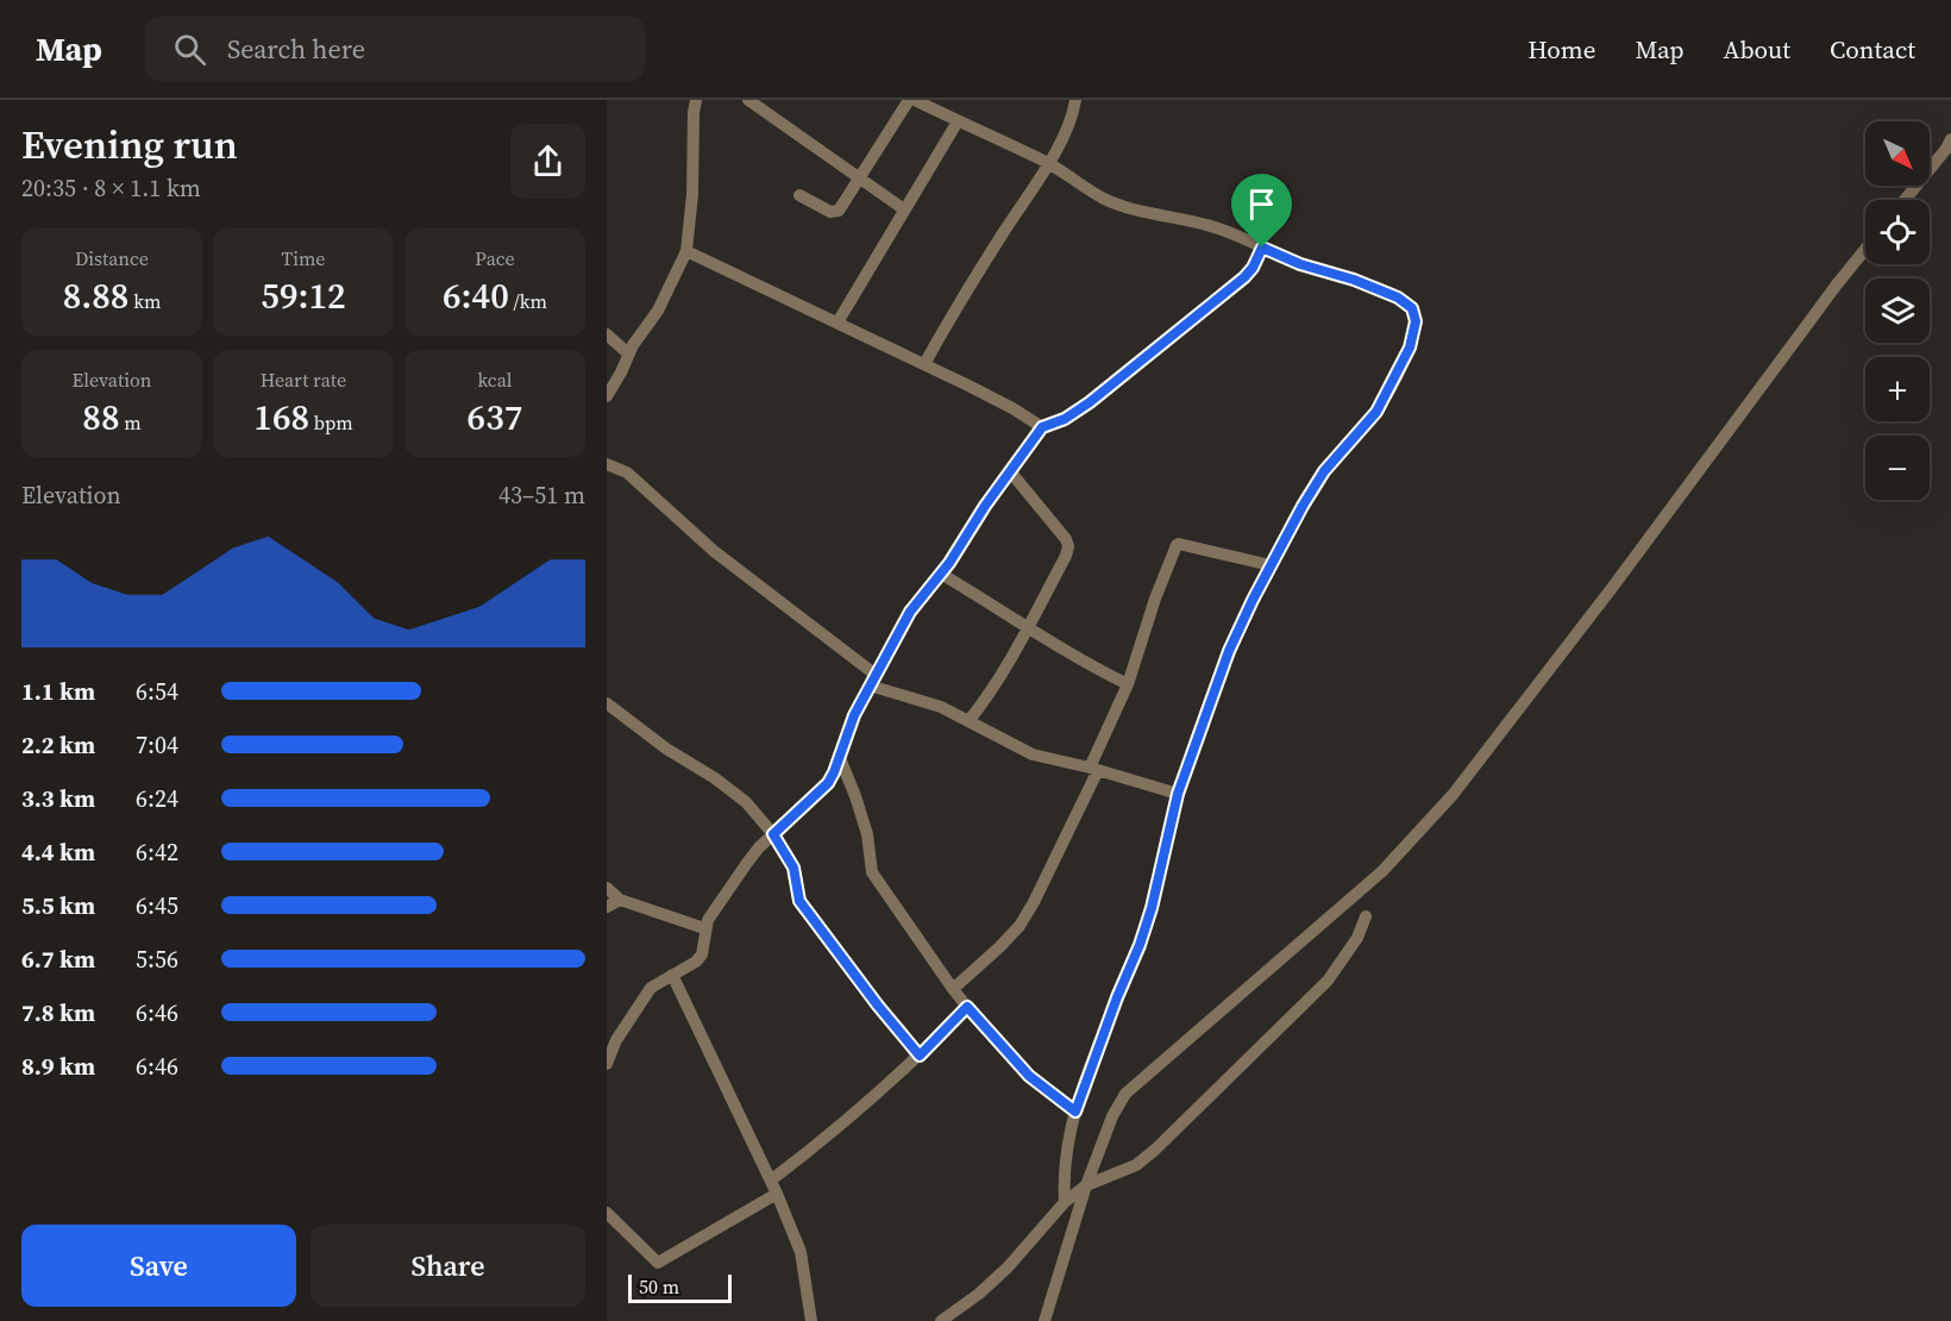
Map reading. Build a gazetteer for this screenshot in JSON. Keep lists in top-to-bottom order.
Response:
{
  "scale_bar": "50 m",
  "north": "bottom right",
  "page": {
    "header": "Map",
    "search": "Search here",
    "nav": [
      "Home",
      "Map",
      "About",
      "Contact"
    ],
    "heading": ["Evening run", "20:35 · 8 × 1.1 km"],
    "map_buttons": ["+", "−"],
    "stats": [
      ["Distance", "8.88 km"],
      ["Time", "59:12"],
      ["Pace", "6:40 /km"],
      ["Elevation", "88 m"],
      ["Heart rate", "168 bpm"],
      ["kcal", "637"]
    ],
    "chart": ["Elevation", "43–51 m"],
    "list": [
      {
        "name": "1.1 km",
        "note": "6:54"
      },
      {
        "name": "2.2 km",
        "note": "7:04"
      },
      {
        "name": "3.3 km",
        "note": "6:24"
      },
      {
        "name": "4.4 km",
        "note": "6:42"
      },
      {
        "name": "5.5 km",
        "note": "6:45"
      },
      {
        "name": "6.7 km",
        "note": "5:56"
      },
      {
        "name": "7.8 km",
        "note": "6:46"
      },
      {
        "name": "8.9 km",
        "note": "6:46"
      }
    ],
    "buttons": ["Save", "Share"],
    "scale": "50 m"
  }
}
